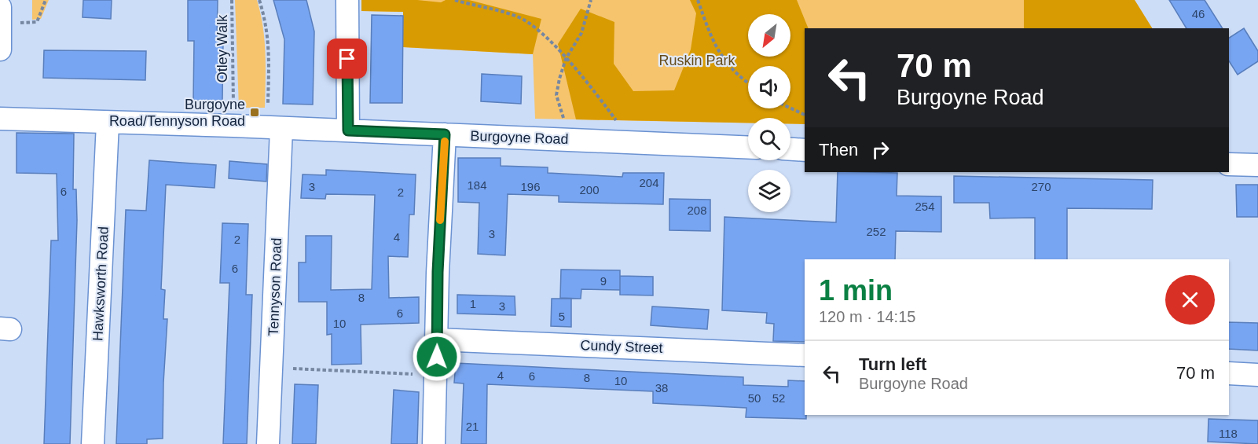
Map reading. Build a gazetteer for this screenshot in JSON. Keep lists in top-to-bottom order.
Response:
{
  "streets": {
    "street": [
      "Burgoyne Road",
      "Hawksworth Road",
      "Tennyson Road",
      "Cundy Street"
    ],
    "path": ["Otley Walk"]
  },
  "crossings": [
    ["Otley Walk", "Burgoyne Road"],
    ["Burgoyne Road", "Hawksworth Road"],
    ["Burgoyne Road", "Tennyson Road"]
  ],
  "parks": ["Ruskin Park"],
  "places": {
    "transit": ["Burgoyne Road/Tennyson Road"]
  },
  "house_numbers": [
    "46",
    "204",
    "184",
    "3",
    "196",
    "270",
    "200",
    "6",
    "2",
    "254",
    "208",
    "252",
    "3",
    "4",
    "2",
    "6",
    "9",
    "8",
    "1",
    "3",
    "6",
    "5",
    "10",
    "4",
    "6",
    "8",
    "10",
    "38",
    "50",
    "52",
    "21",
    "118"
  ],
  "north": "bottom left",
  "page": {
    "turn": ["70 m", "Burgoyne Road"],
    "then": "Then",
    "heading": ["1 min", "120 m · 14:15"],
    "list": [
      {
        "name": "Turn left",
        "note": "Burgoyne Road",
        "value": "70 m"
      }
    ]
  }
}
